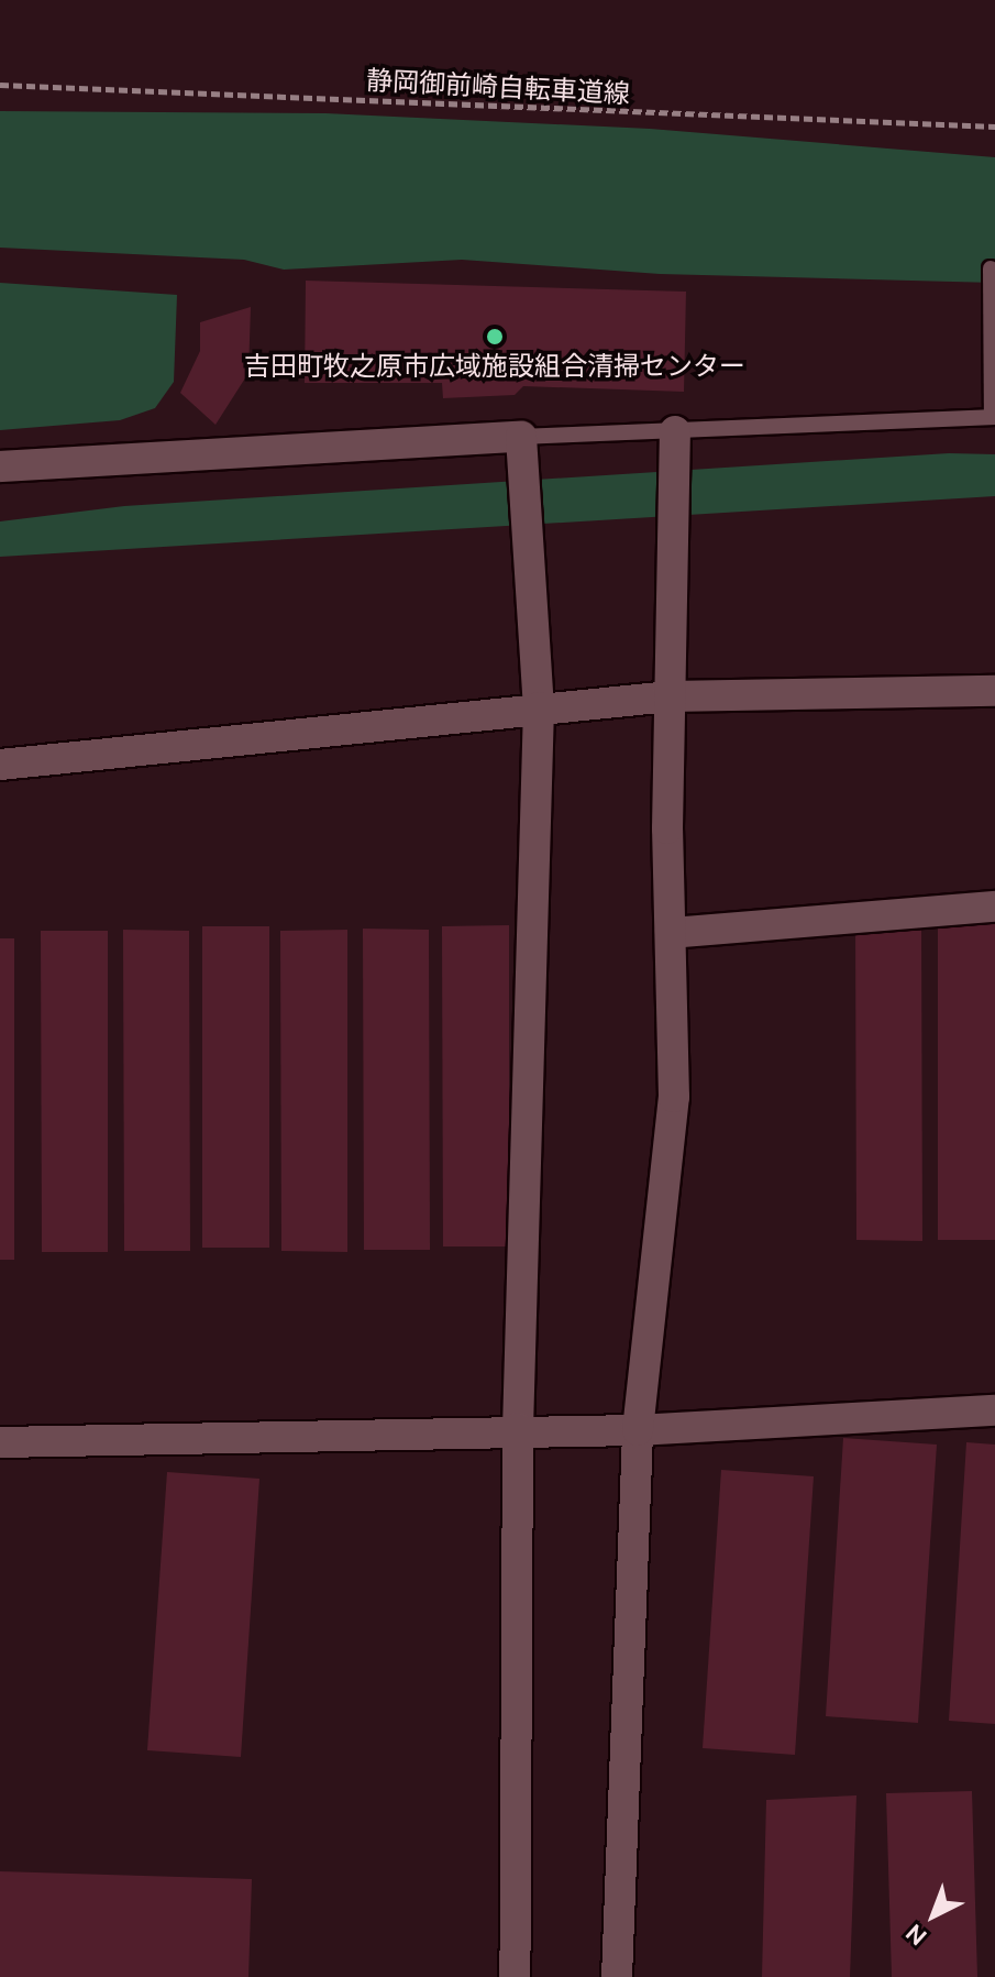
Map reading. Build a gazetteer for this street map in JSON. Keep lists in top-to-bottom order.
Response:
{
  "streets": {
    "path": ["静岡御前崎自転車道線"]
  },
  "places": ["吉田町牧之原市広域施設組合清掃センター"],
  "north": "bottom left"
}
